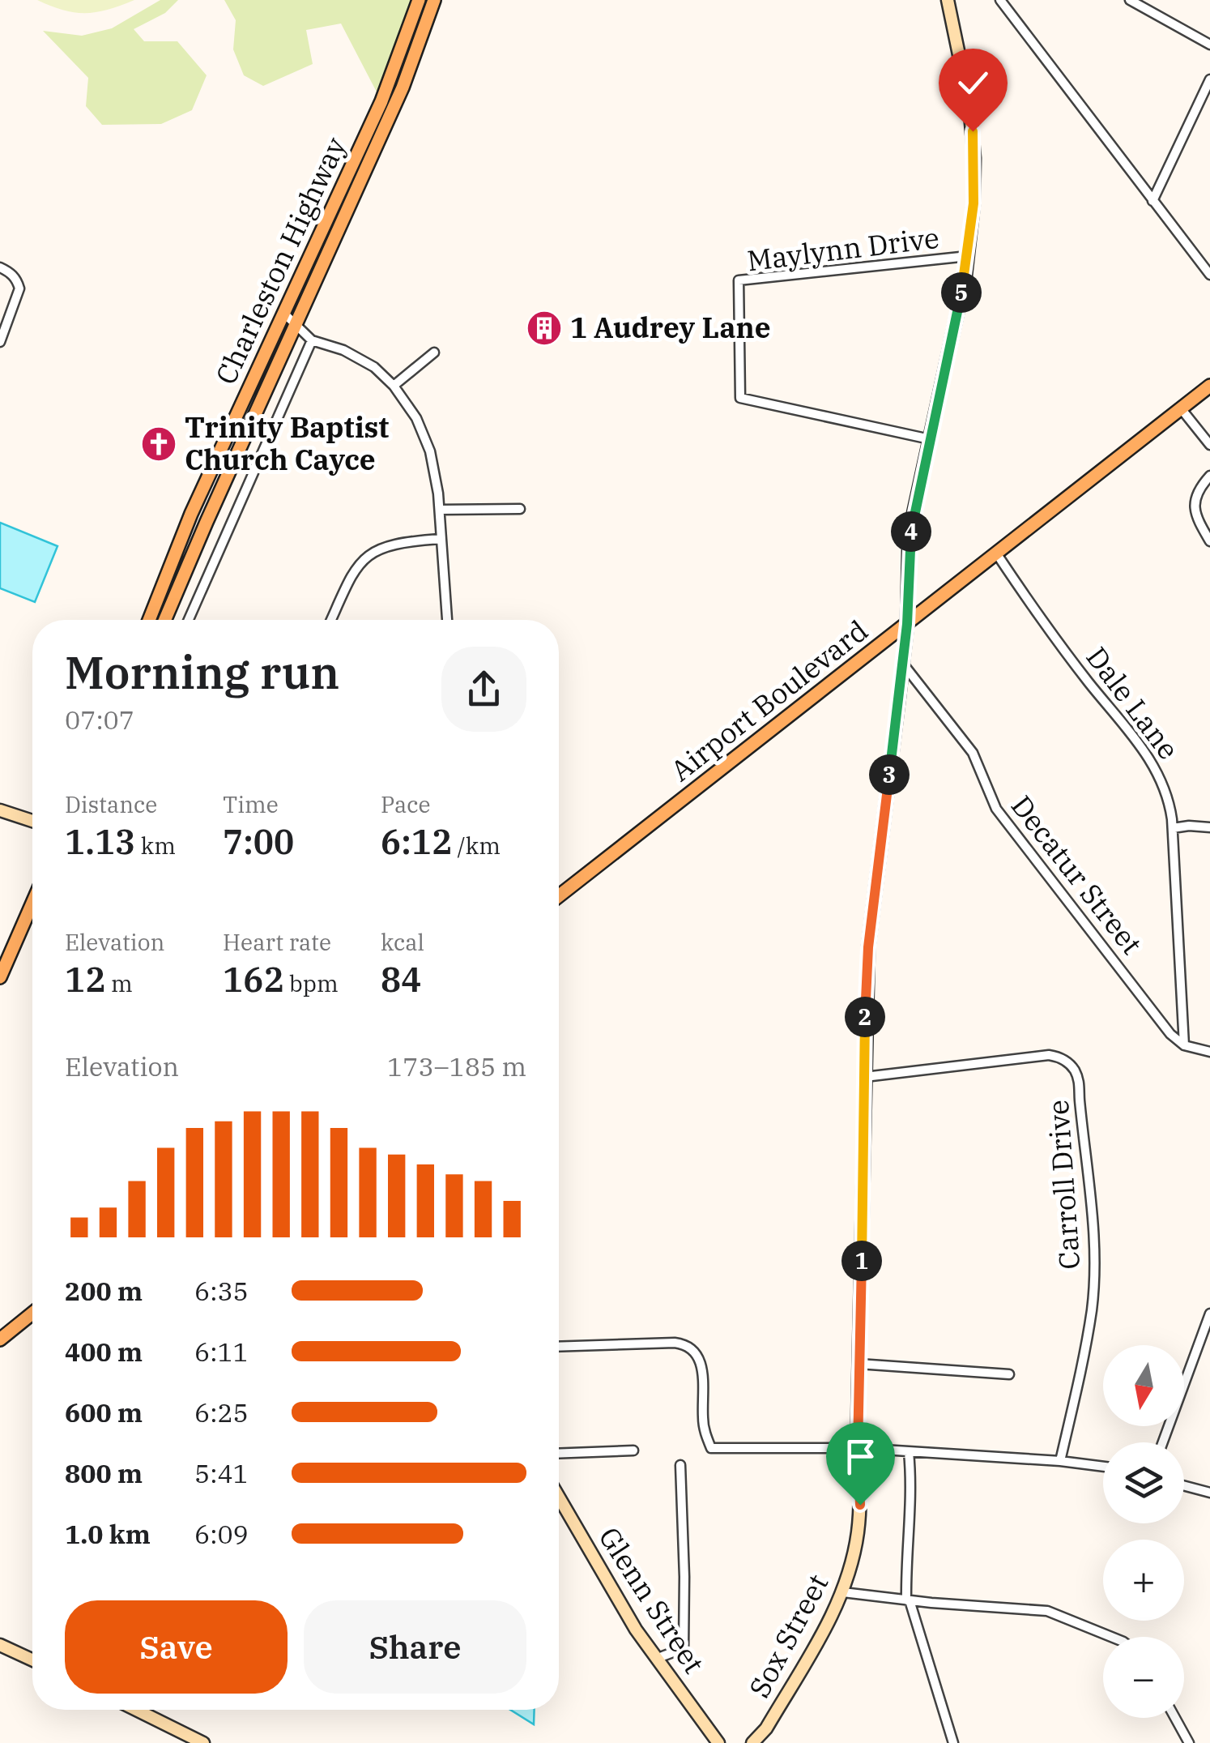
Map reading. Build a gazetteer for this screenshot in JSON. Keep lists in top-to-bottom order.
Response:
{
  "streets": {
    "main road": ["Charleston Highway", "Airport Boulevard"],
    "street": [
      "Maylynn Drive",
      "Dale Lane",
      "Decatur Street",
      "Carroll Drive",
      "Glenn Street",
      "Sox Street"
    ]
  },
  "crossings": [
    ["Maylynn Drive", "Sox Street"],
    ["Airport Boulevard", "Dale Lane"],
    ["Airport Boulevard", "Sox Street"],
    ["Dale Lane", "Decatur Street"],
    ["Decatur Street", "Sox Street"],
    ["Carroll Drive", "Sox Street"]
  ],
  "places": {
    "building": ["1 Audrey Lane"],
    "church": ["Trinity Baptist Church Cayce"]
  },
  "north": "bottom",
  "page": {
    "pins": [
      "5",
      "4",
      "3",
      "2",
      "1"
    ],
    "heading": ["Morning run", "07:07"],
    "stats": [
      ["Distance", "1.13 km"],
      ["Time", "7:00"],
      ["Pace", "6:12 /km"],
      ["Elevation", "12 m"],
      ["Heart rate", "162 bpm"],
      ["kcal", "84"]
    ],
    "chart": ["Elevation", "173–185 m"],
    "list": [
      {
        "name": "200 m",
        "note": "6:35"
      },
      {
        "name": "400 m",
        "note": "6:11"
      },
      {
        "name": "600 m",
        "note": "6:25"
      },
      {
        "name": "800 m",
        "note": "5:41"
      },
      {
        "name": "1.0 km",
        "note": "6:09"
      }
    ],
    "map_buttons": ["+", "−"],
    "buttons": ["Save", "Share"]
  }
}
